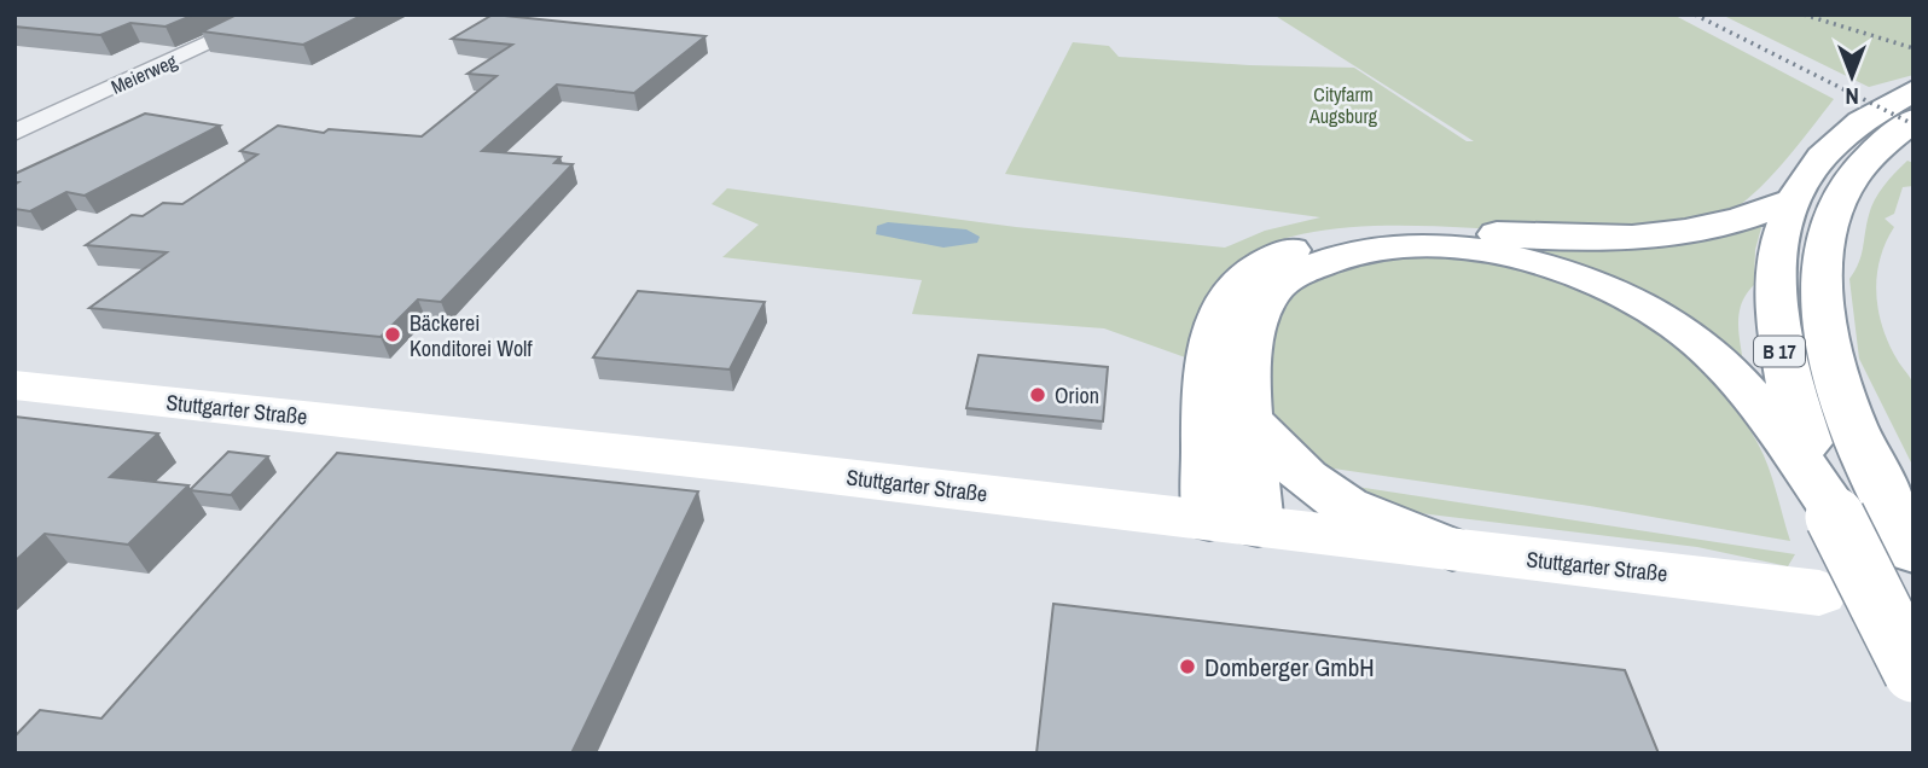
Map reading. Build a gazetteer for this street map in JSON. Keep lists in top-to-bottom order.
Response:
{
  "streets": {
    "main road": ["B 17", "Stuttgarter Straße"],
    "street": ["Meierweg"]
  },
  "parks": ["Cityfarm Augsburg"],
  "places": ["Bäckerei Konditorei Wolf", "Orion", "Domberger GmbH"],
  "north": "bottom"
}
